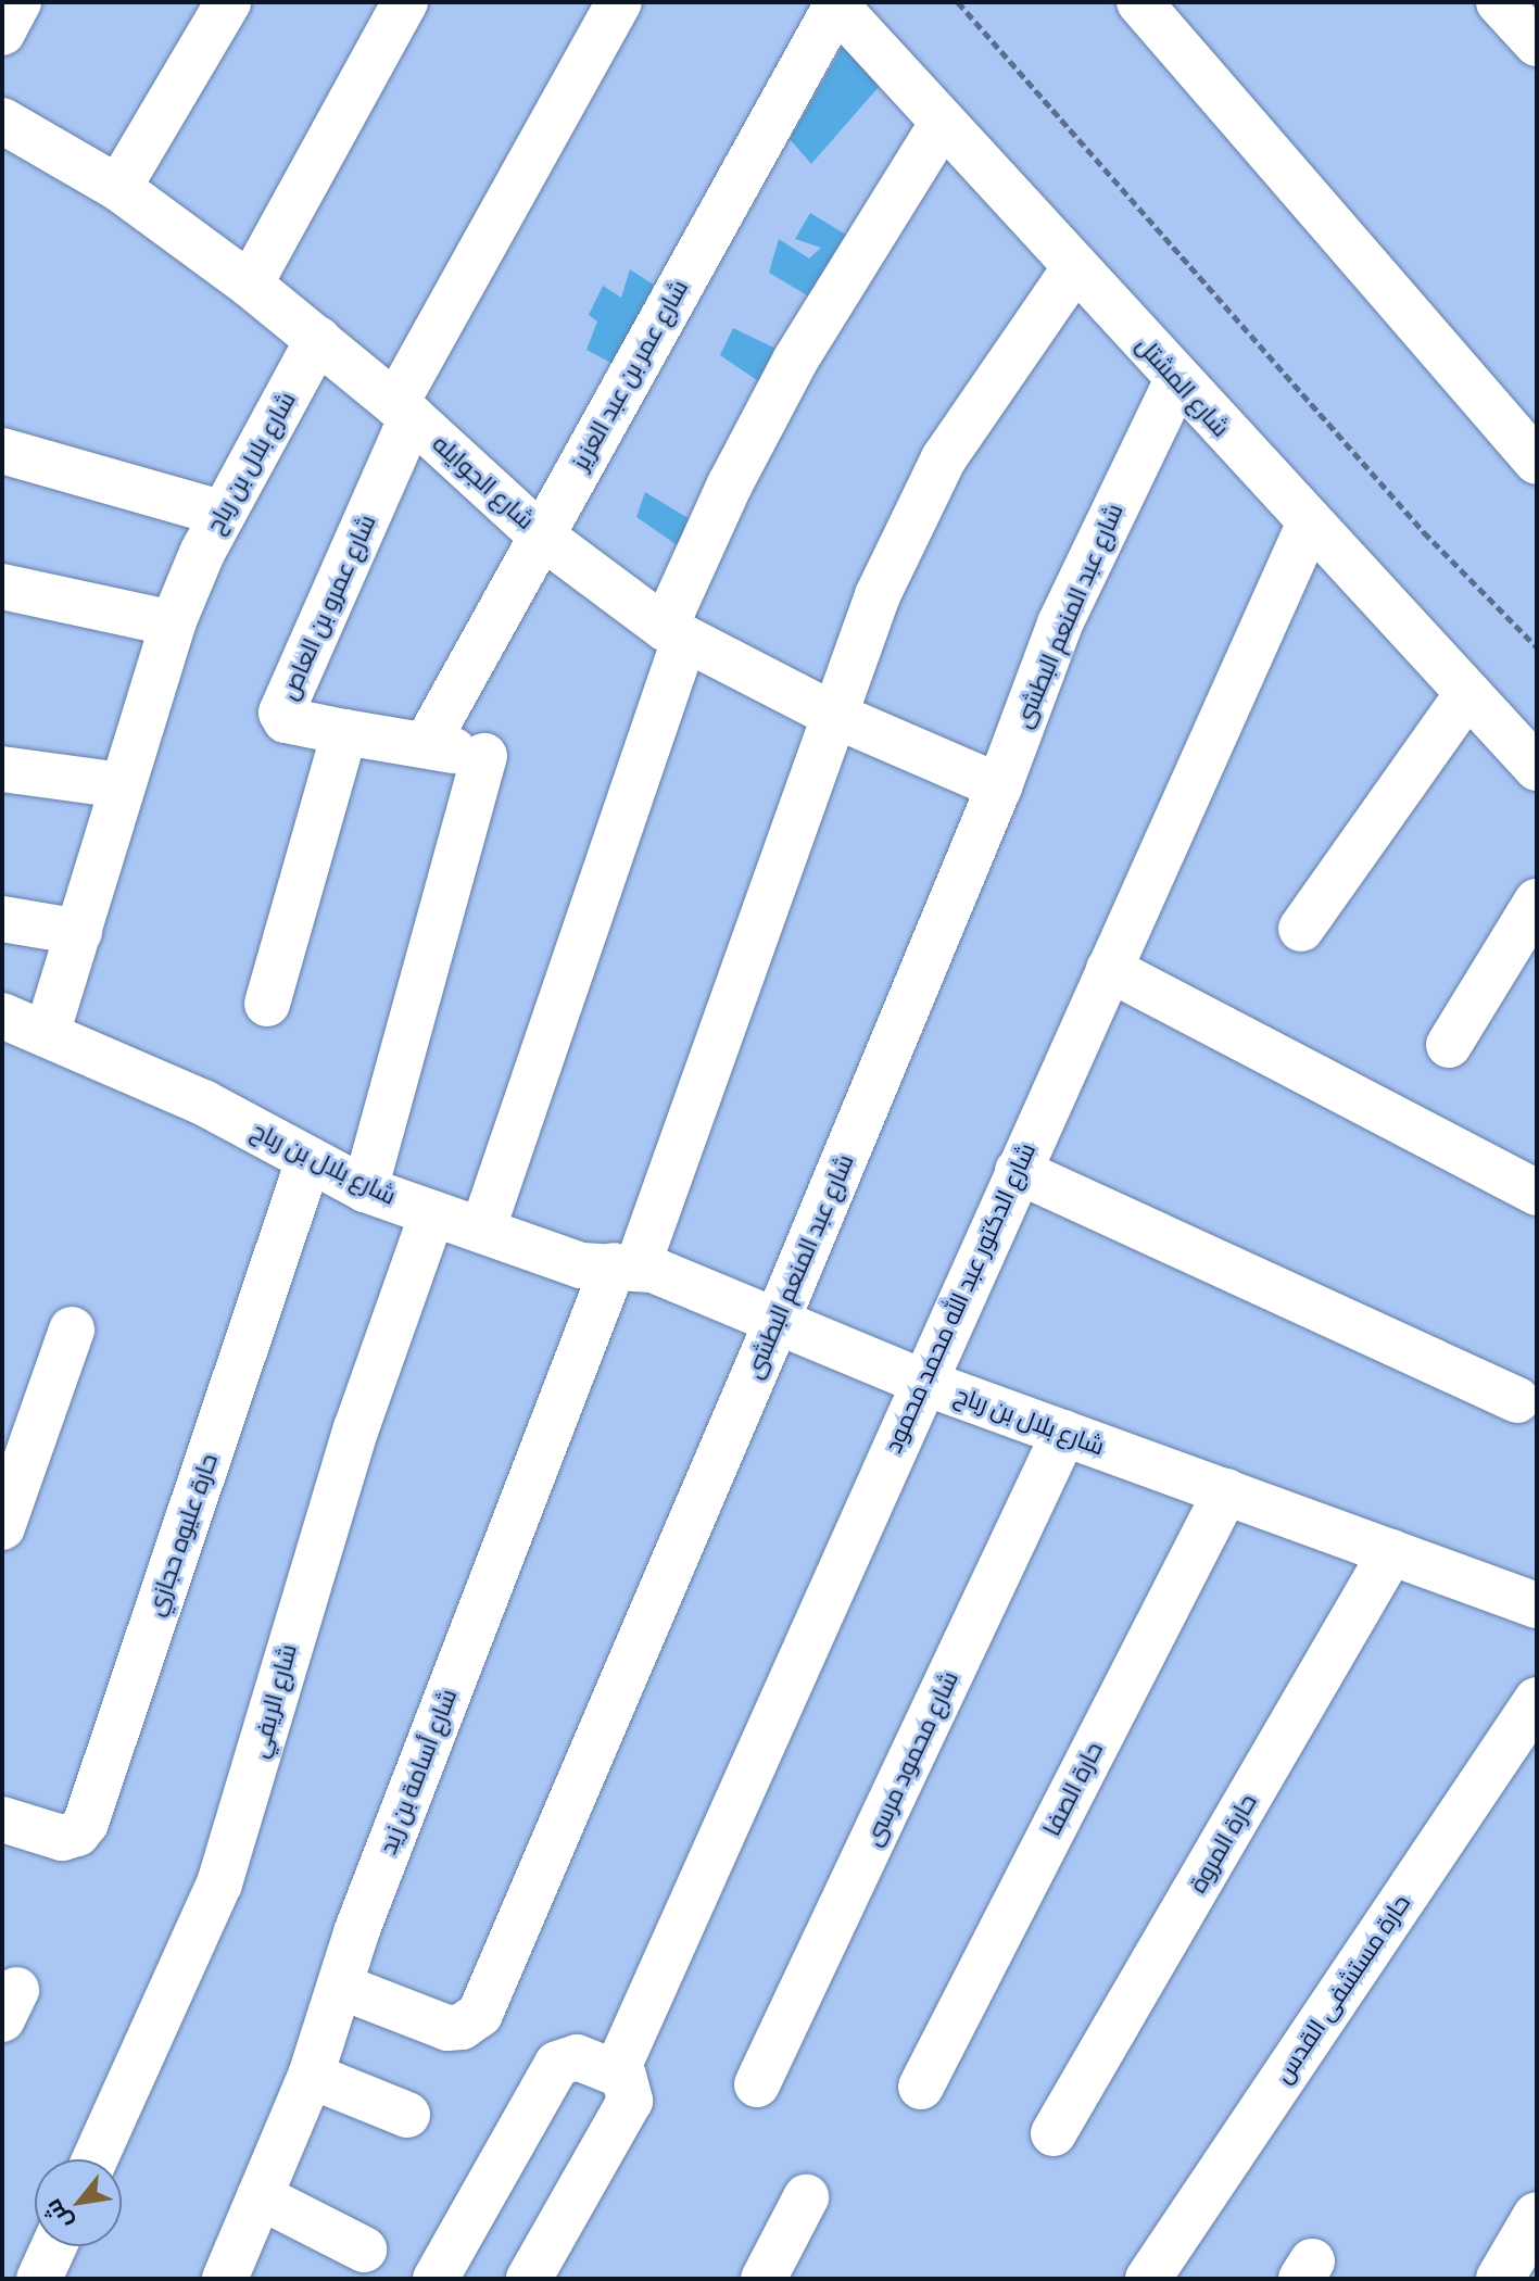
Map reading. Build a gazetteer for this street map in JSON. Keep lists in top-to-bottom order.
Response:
{
  "streets": {
    "street": [
      "شارع عمر بن عبد العزيز",
      "شارع المشتل",
      "شارع بلال بن رباح",
      "شارع الجوايله",
      "شارع عمرو بن العاص",
      "شارع عبد المنعم البطشى",
      "شارع الدكتور عبد الله محمد محمود",
      "حارة عليوه حجازي",
      "شارع الريفي",
      "شارع محمود مرسى",
      "شارع أسامة بن زيد",
      "حارة الصفا",
      "حارة المروة",
      "حارة مستشفى القدس"
    ]
  },
  "crossings": [
    ["شارع عمر بن عبد العزيز", "شارع المشتل"],
    ["شارع عمر بن عبد العزيز", "شارع الجوايله"],
    ["شارع المشتل", "شارع عبد المنعم البطشى"],
    ["شارع المشتل", "شارع الدكتور عبد الله محمد محمود"],
    ["شارع المشتل", "شارع أسامة بن زيد"],
    ["شارع بلال بن رباح", "شارع الجوايله"],
    ["شارع بلال بن رباح", "شارع عبد المنعم البطشى"],
    ["شارع بلال بن رباح", "شارع الدكتور عبد الله محمد محمود"],
    ["شارع بلال بن رباح", "حارة عليوه حجازي"],
    ["شارع بلال بن رباح", "شارع الريفي"],
    ["شارع بلال بن رباح", "شارع محمود مرسى"],
    ["شارع بلال بن رباح", "شارع أسامة بن زيد"],
    ["شارع بلال بن رباح", "حارة الصفا"],
    ["شارع بلال بن رباح", "حارة المروة"],
    ["شارع الجوايله", "شارع عمرو بن العاص"],
    ["شارع الجوايله", "شارع عبد المنعم البطشى"],
    ["شارع الجوايله", "شارع أسامة بن زيد"],
    ["شارع عبد المنعم البطشى", "شارع أسامة بن زيد"]
  ],
  "north": "bottom left"
}
